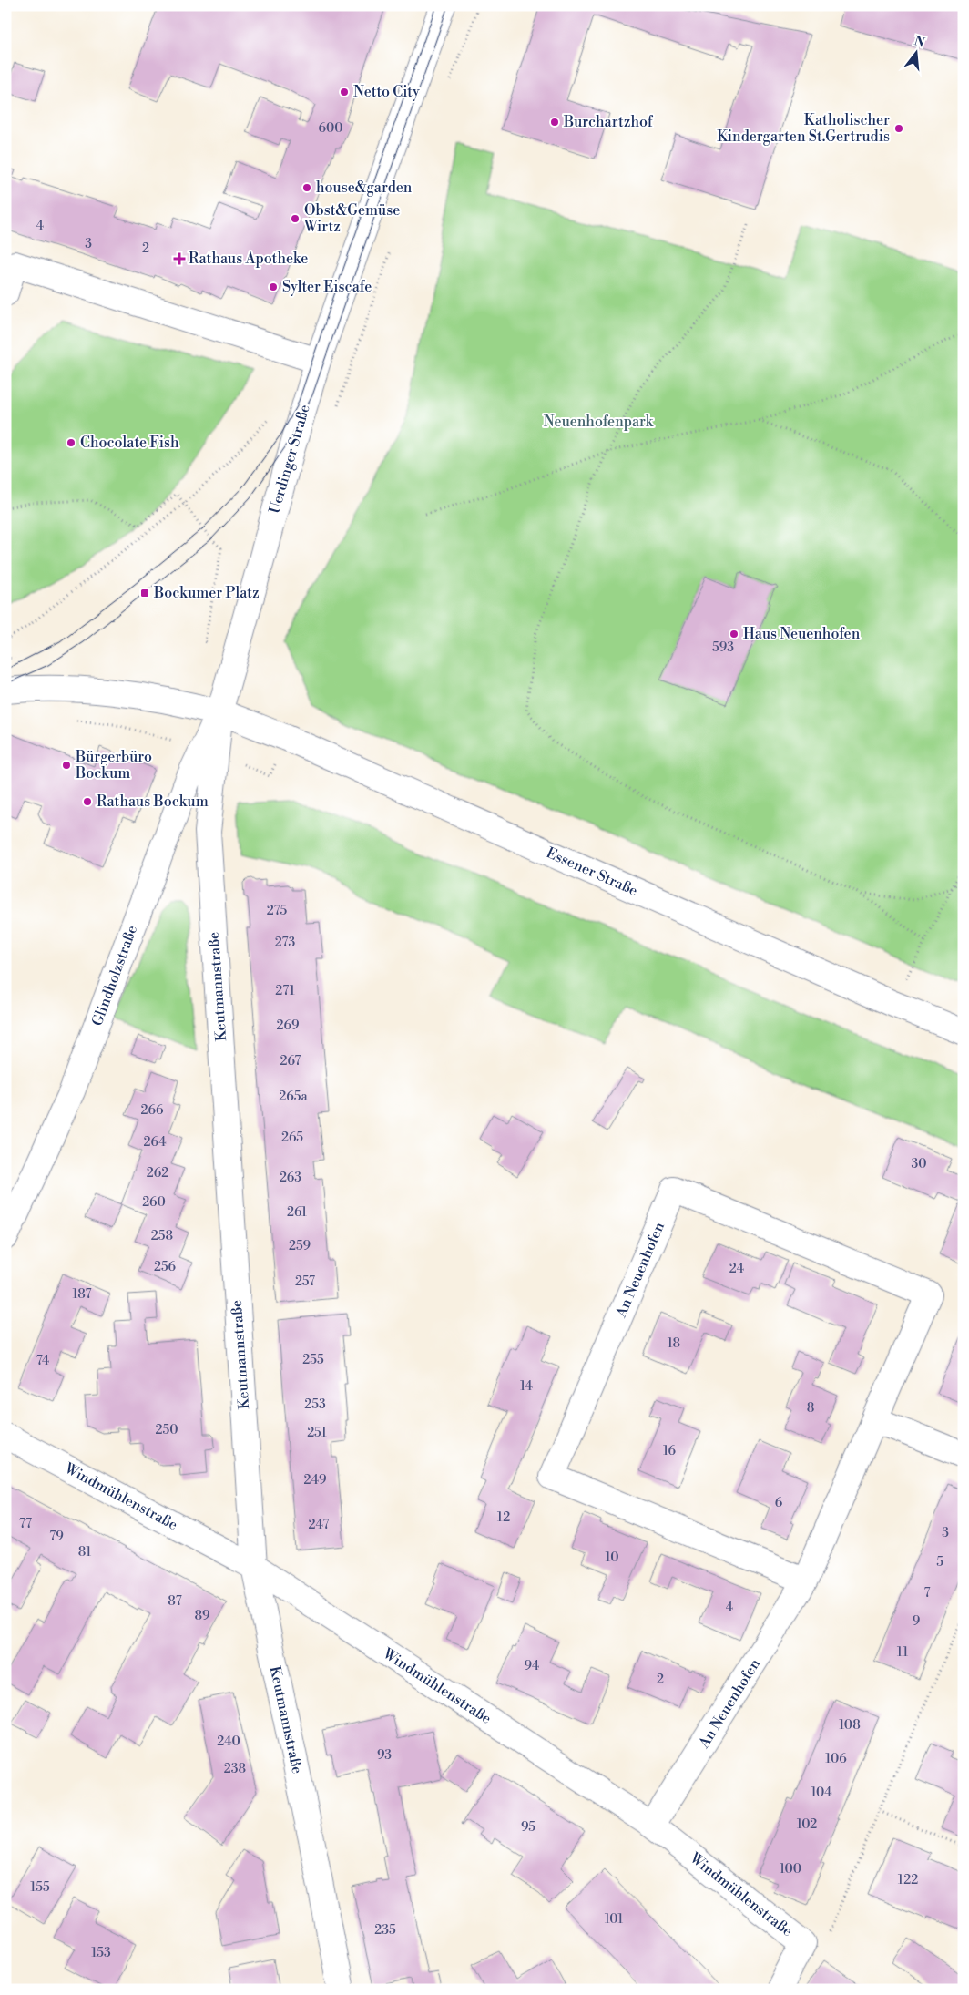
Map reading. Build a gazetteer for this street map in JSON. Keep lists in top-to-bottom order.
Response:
{
  "streets": {
    "street": [
      "Uerdinger Straße",
      "Essener Straße",
      "Glindholzstraße",
      "Keutmannstraße",
      "An Neuenhofen",
      "Windmühlenstraße"
    ]
  },
  "crossings": [
    ["Uerdinger Straße", "Essener Straße"],
    ["Uerdinger Straße", "Keutmannstraße"],
    ["Essener Straße", "Keutmannstraße"],
    ["Glindholzstraße", "Keutmannstraße"],
    ["Keutmannstraße", "Windmühlenstraße"],
    ["An Neuenhofen", "Windmühlenstraße"]
  ],
  "parks": ["Neuenhofenpark"],
  "places": {
    "other": [
      "Netto City",
      "Burchartzhof",
      "Katholischer Kindergarten St.Gertrudis",
      "house&garden",
      "Obst&Gemüse Wirtz",
      "Sylter Eiscafe",
      "Chocolate Fish",
      "Haus Neuenhofen",
      "Bürgerbüro Bockum",
      "Rathaus Bockum"
    ],
    "health": ["Rathaus Apotheke"],
    "transit": ["Bockumer Platz"]
  },
  "house_numbers": [
    "600",
    "4",
    "3",
    "2",
    "593",
    "275",
    "273",
    "271",
    "269",
    "267",
    "265a",
    "266",
    "265",
    "264",
    "30",
    "262",
    "263",
    "260",
    "261",
    "258",
    "259",
    "256",
    "24",
    "257",
    "187",
    "18",
    "255",
    "74",
    "14",
    "253",
    "8",
    "250",
    "251",
    "16",
    "249",
    "6",
    "12",
    "77",
    "247",
    "3",
    "79",
    "81",
    "10",
    "5",
    "7",
    "87",
    "4",
    "89",
    "9",
    "11",
    "94",
    "2",
    "108",
    "240",
    "93",
    "106",
    "238",
    "104",
    "102",
    "95",
    "100",
    "122",
    "155",
    "101",
    "235",
    "153"
  ],
  "north": "top"
}
